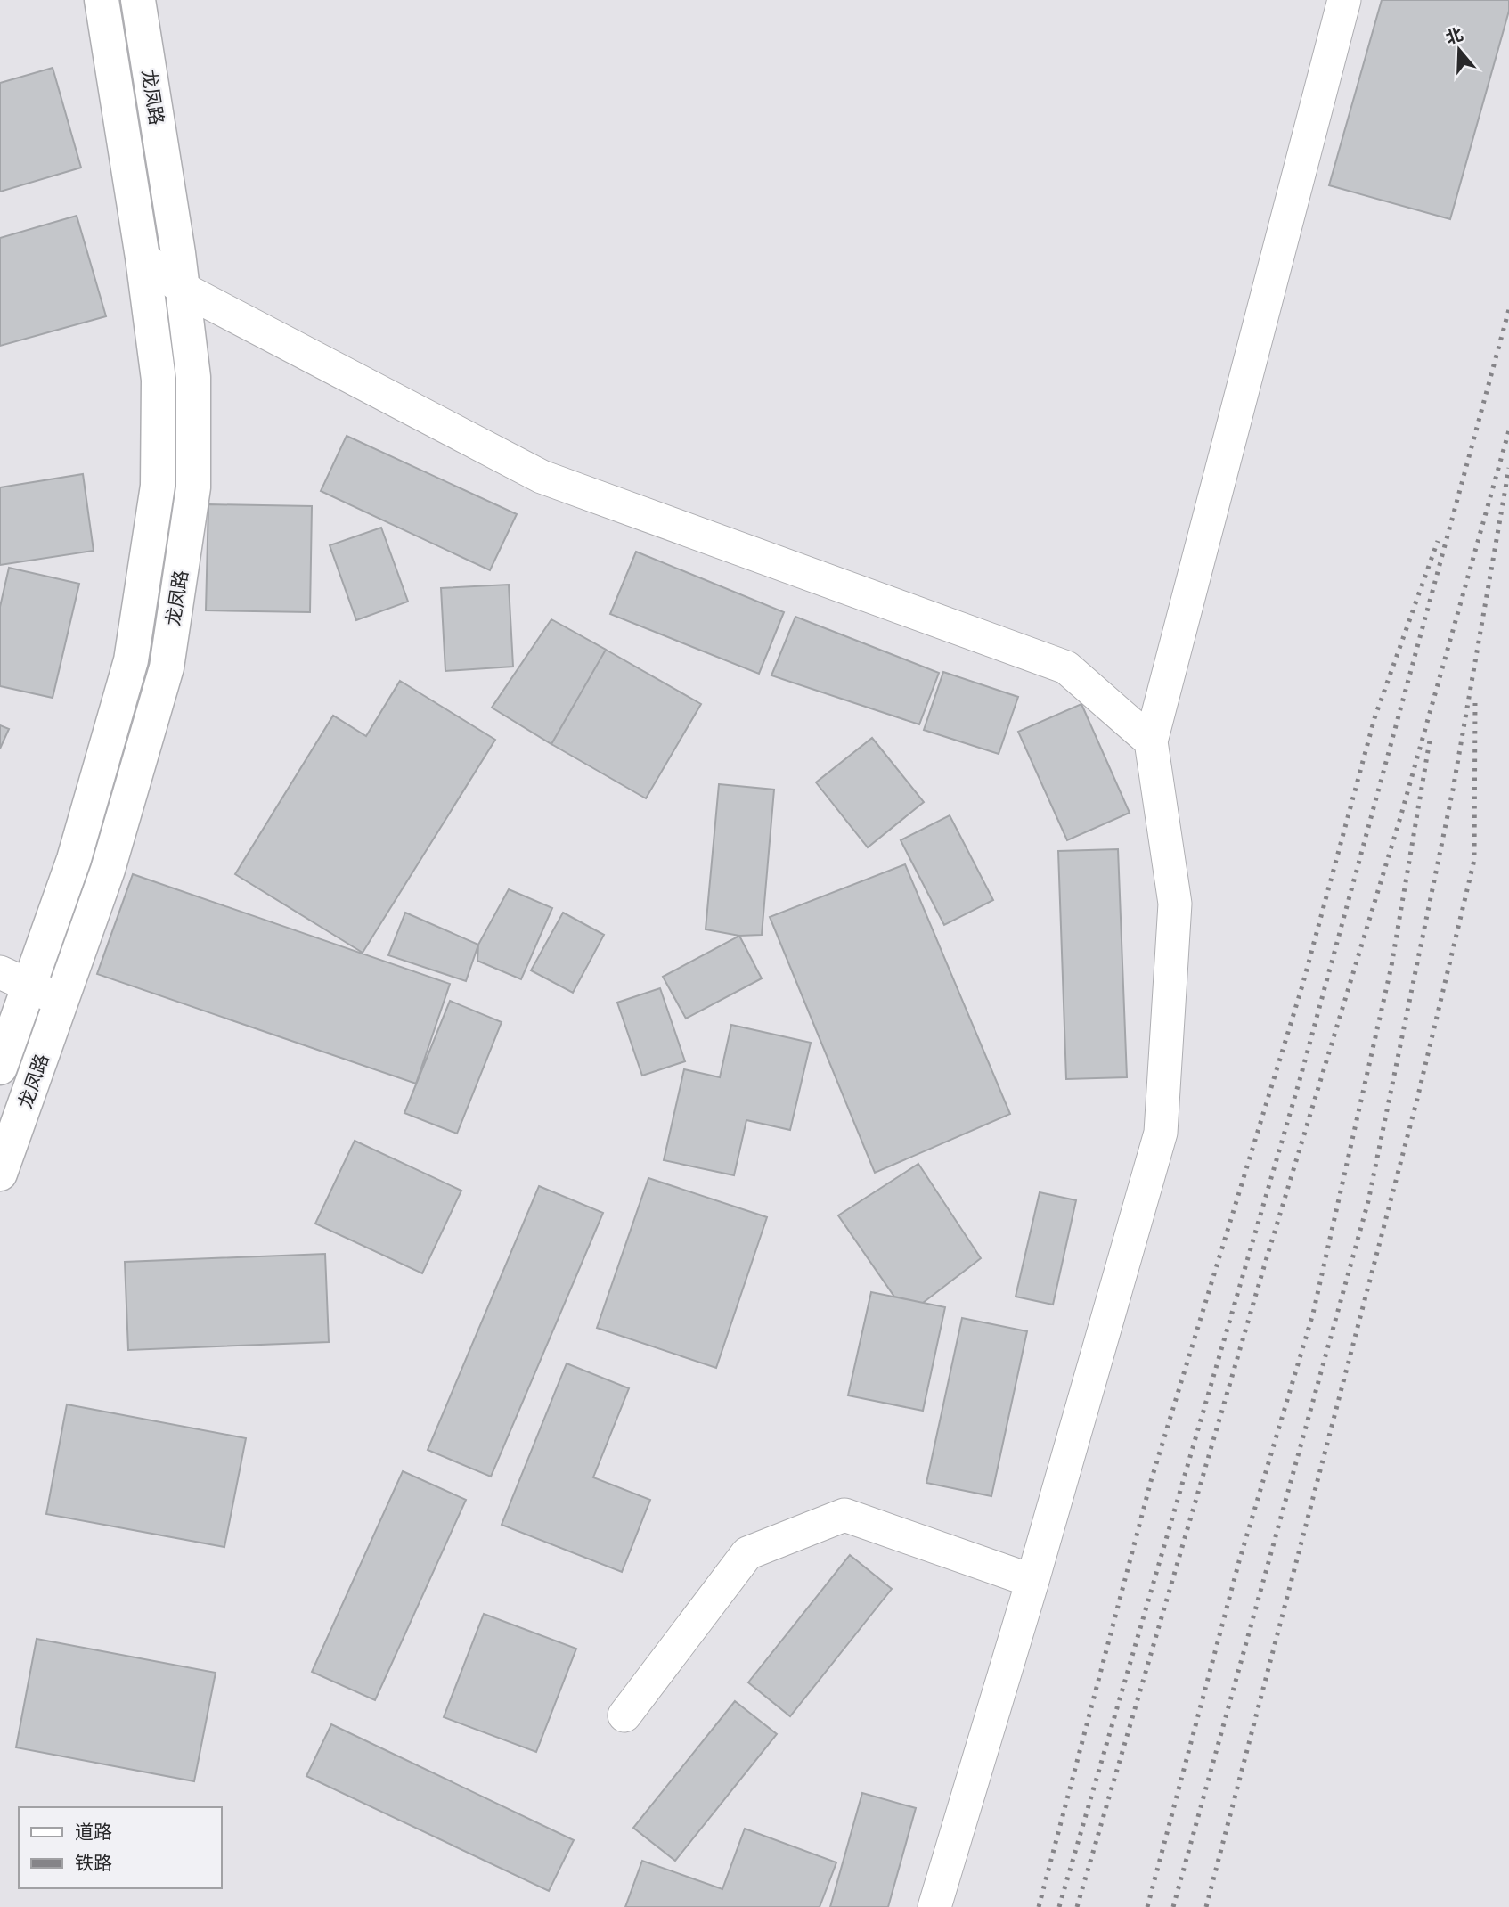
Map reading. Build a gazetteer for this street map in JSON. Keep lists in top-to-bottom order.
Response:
{
  "streets": {
    "main road": ["龙凤路"]
  },
  "legend": ["道路", "铁路"],
  "north": "top"
}
